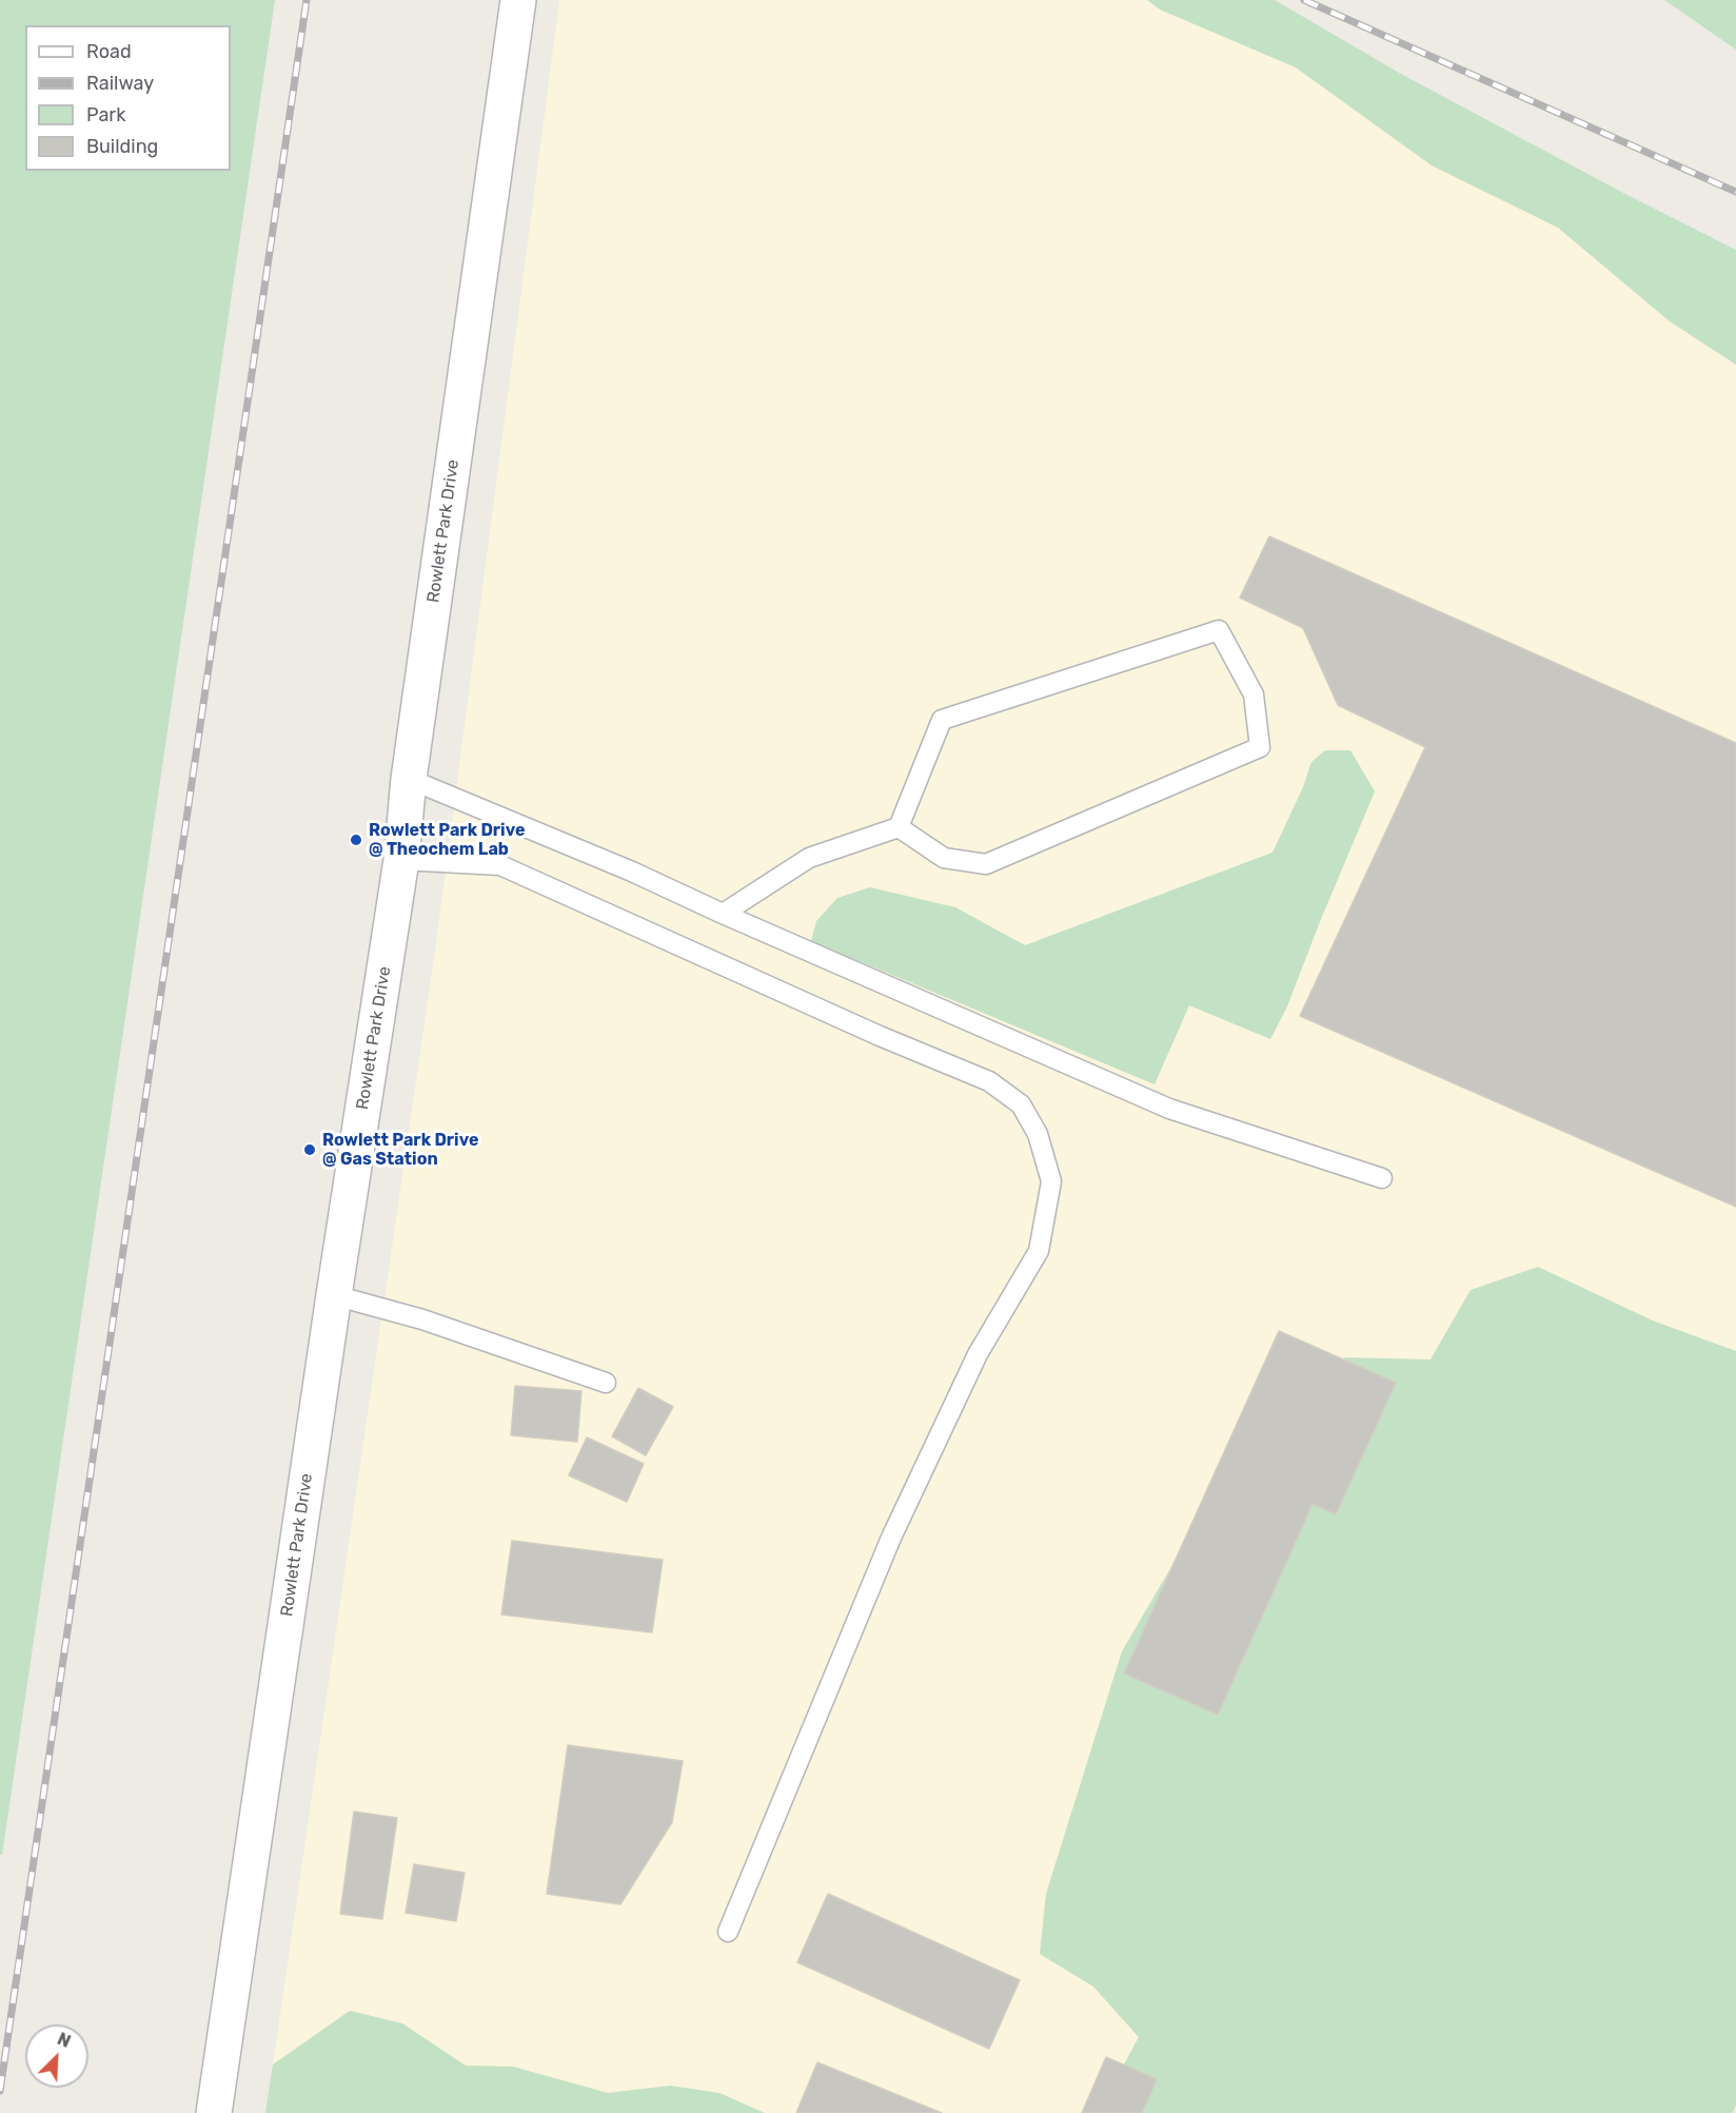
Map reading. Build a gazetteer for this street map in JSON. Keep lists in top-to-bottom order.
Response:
{
  "streets": {
    "street": ["Rowlett Park Drive"]
  },
  "places": ["Rowlett Park Drive @ Theochem Lab", "Rowlett Park Drive @ Gas Station"],
  "legend": [
    "Road",
    "Railway",
    "Park",
    "Building"
  ],
  "north": "top right"
}
